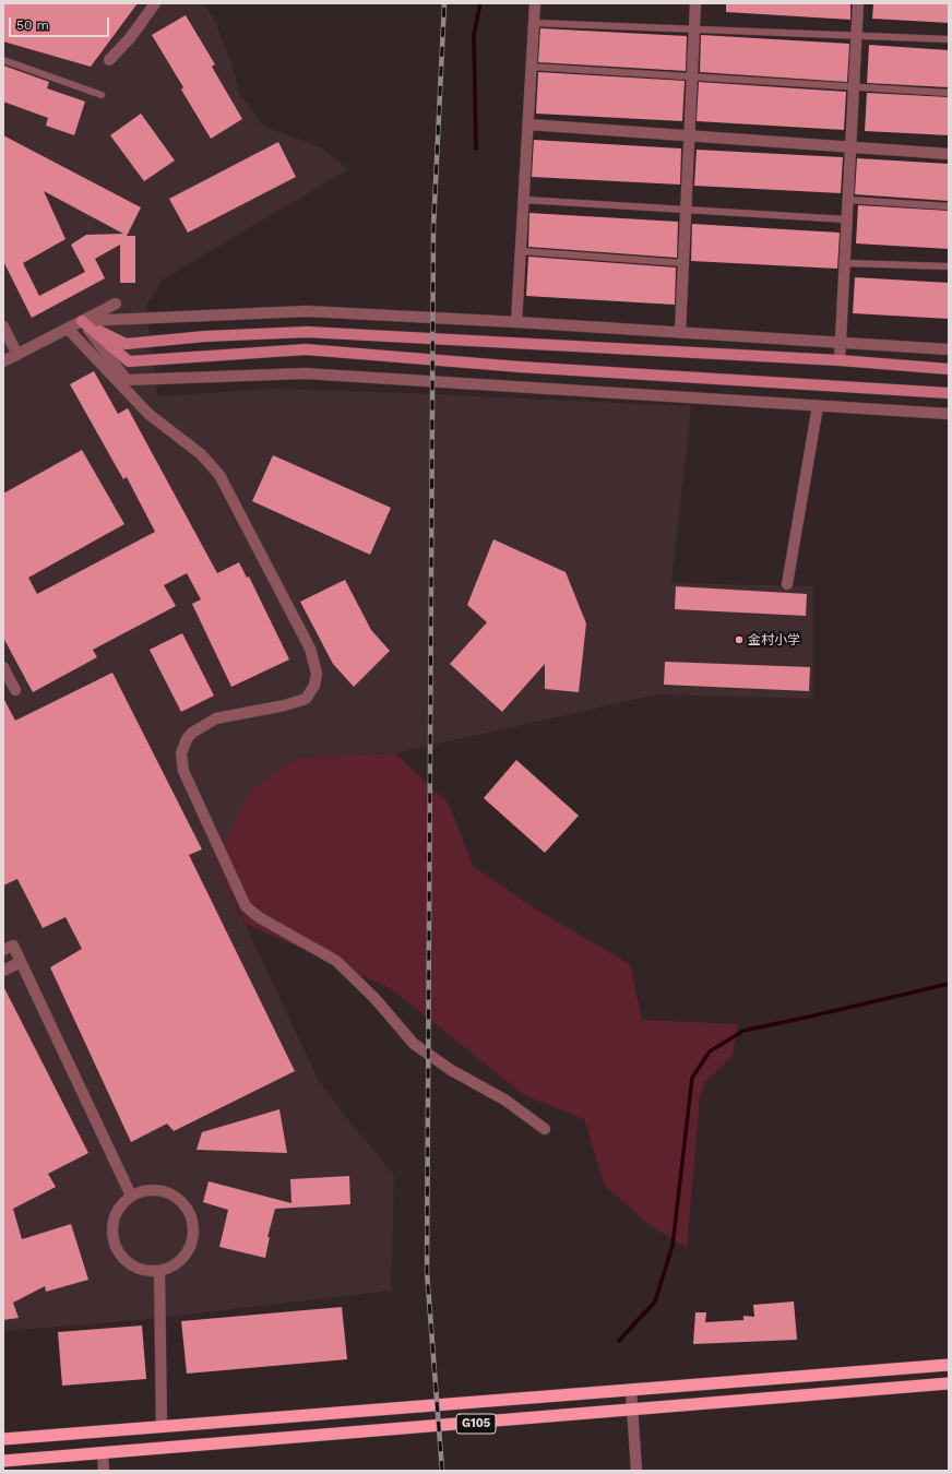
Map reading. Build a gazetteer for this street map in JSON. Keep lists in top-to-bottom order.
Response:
{
  "streets": {
    "highway": ["G105"]
  },
  "places": ["金村小学"],
  "scale_bar": "50 m"
}
